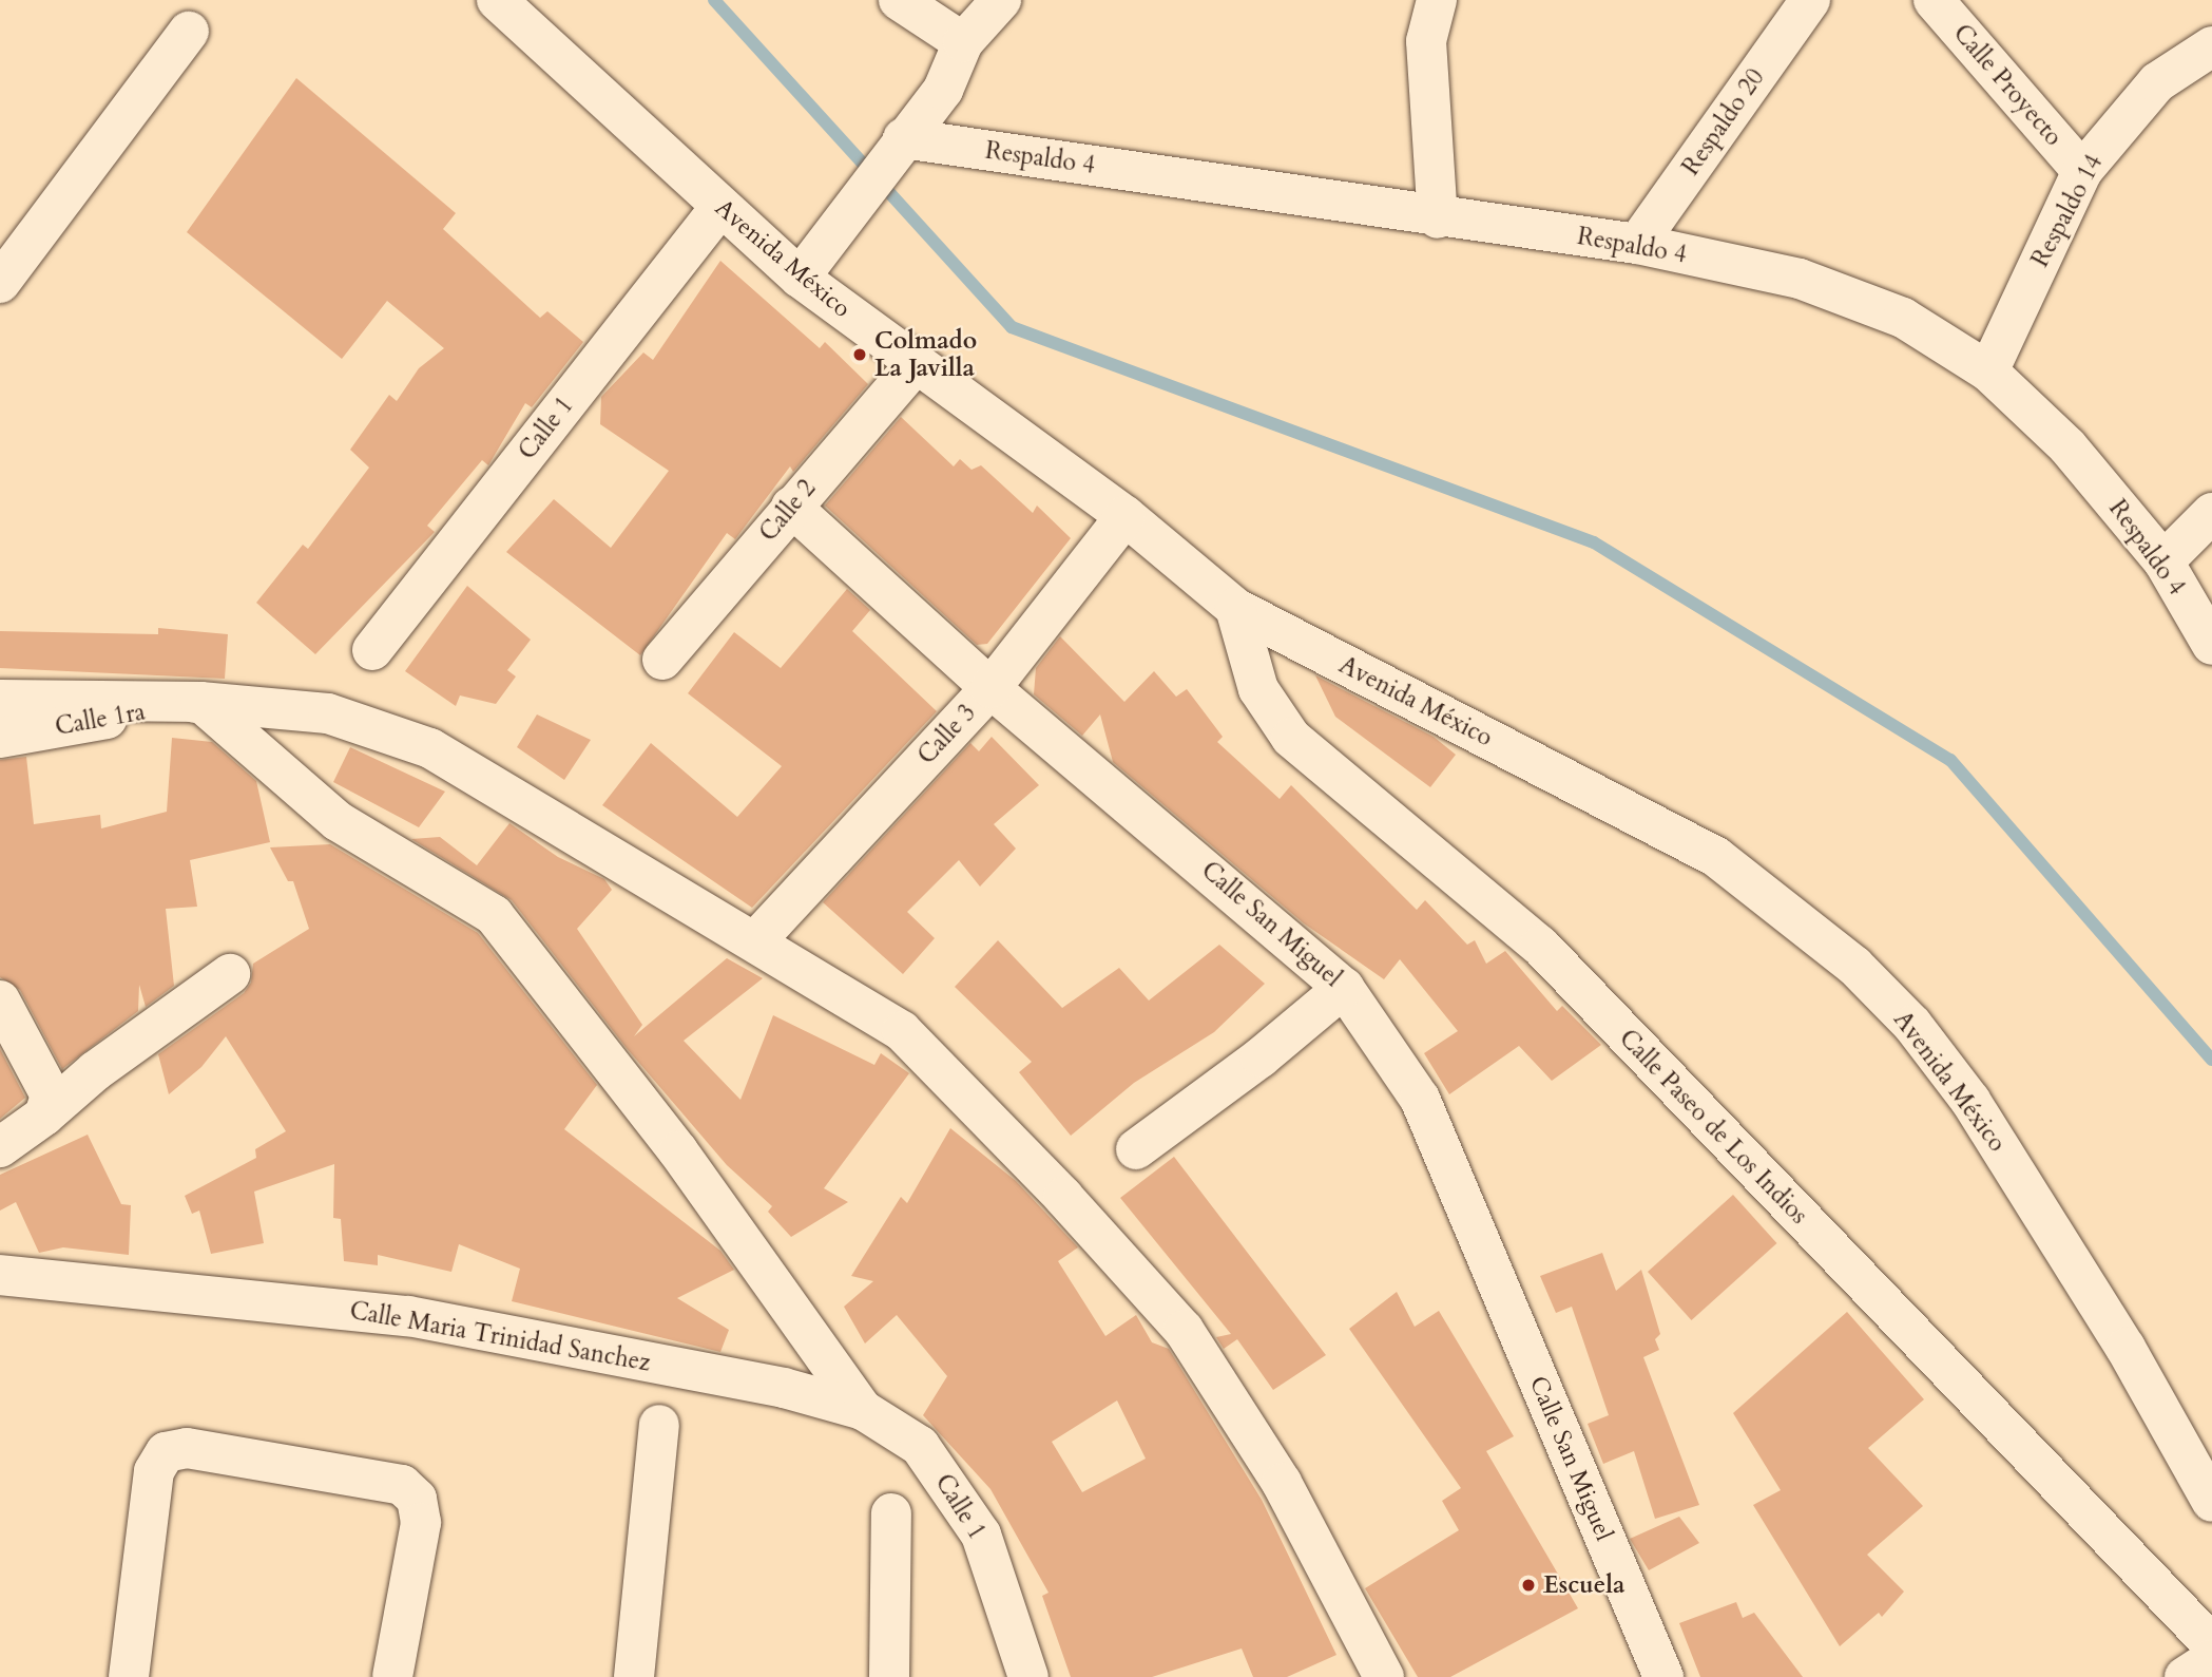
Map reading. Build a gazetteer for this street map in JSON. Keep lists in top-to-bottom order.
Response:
{
  "streets": {
    "street": [
      "Calle Proyecto",
      "Respaldo 20",
      "Respaldo 4",
      "Respaldo 14",
      "Avenida México",
      "Calle 1",
      "Calle 2",
      "Calle 1ra",
      "Calle 3",
      "Calle San Miguel",
      "Calle Paseo de Los Indios",
      "Calle Maria Trinidad Sanchez"
    ]
  },
  "crossings": [
    ["Calle Proyecto", "Respaldo 14"],
    ["Respaldo 20", "Respaldo 4"],
    ["Respaldo 4", "Respaldo 14"],
    ["Avenida México", "Calle 1"],
    ["Avenida México", "Calle 2"],
    ["Avenida México", "Calle 3"],
    ["Avenida México", "Calle Paseo de Los Indios"],
    ["Calle 1", "Calle Maria Trinidad Sanchez"],
    ["Calle 2", "Calle San Miguel"],
    ["Calle 3", "Calle San Miguel"]
  ],
  "places": ["Colmado La Javilla", "Escuela"]
}
